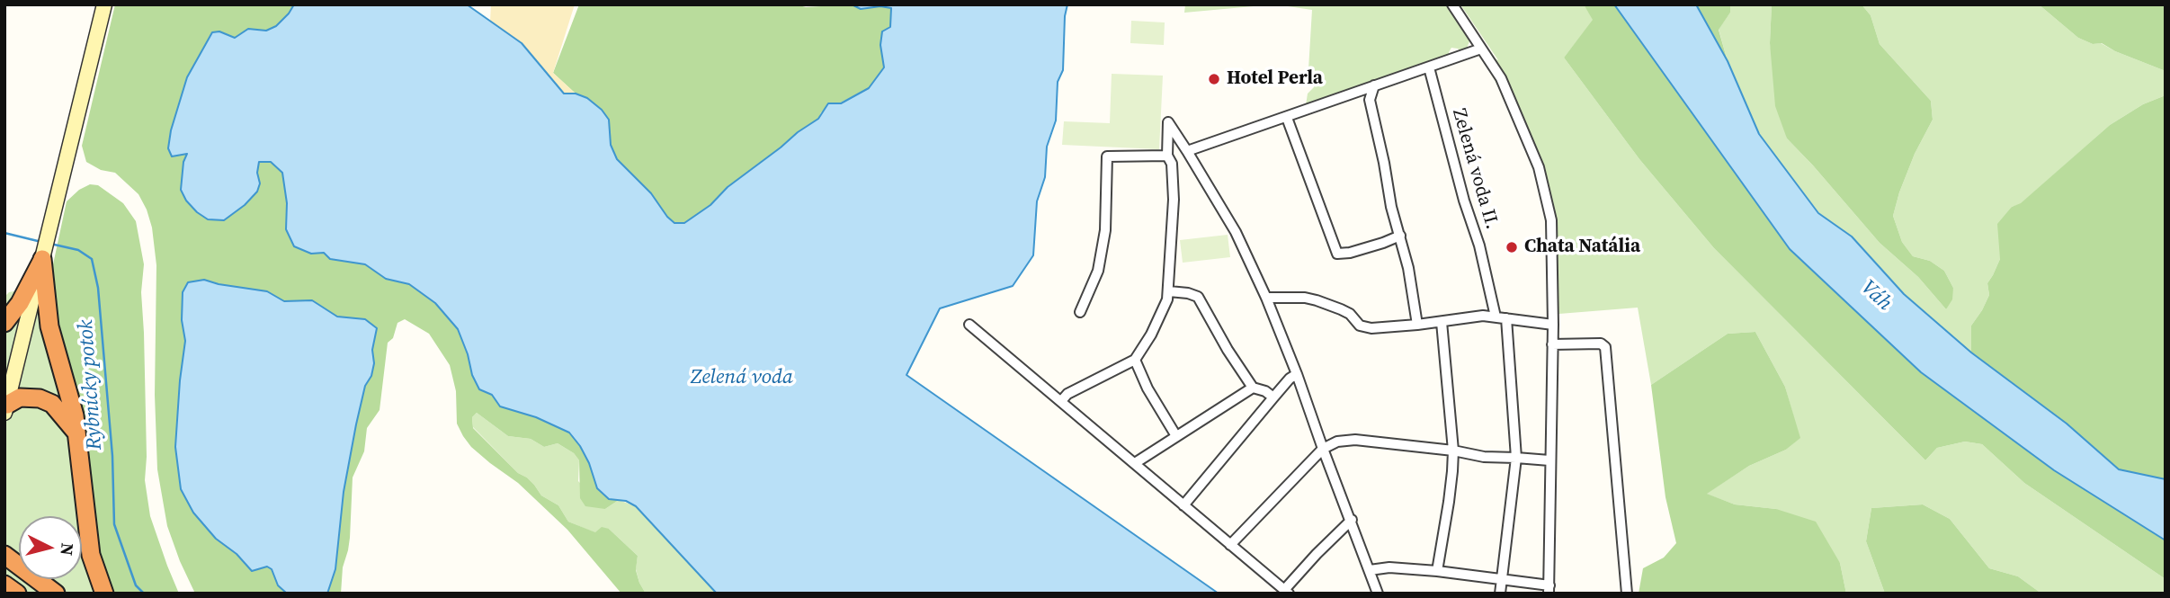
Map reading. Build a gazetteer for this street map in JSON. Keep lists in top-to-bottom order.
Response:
{
  "streets": {
    "street": ["Zelená voda II."]
  },
  "water": ["Váh", "Zelená voda", "Rybnícky potok"],
  "places": ["Hotel Perla", "Chata Natália"],
  "north": "right"
}
